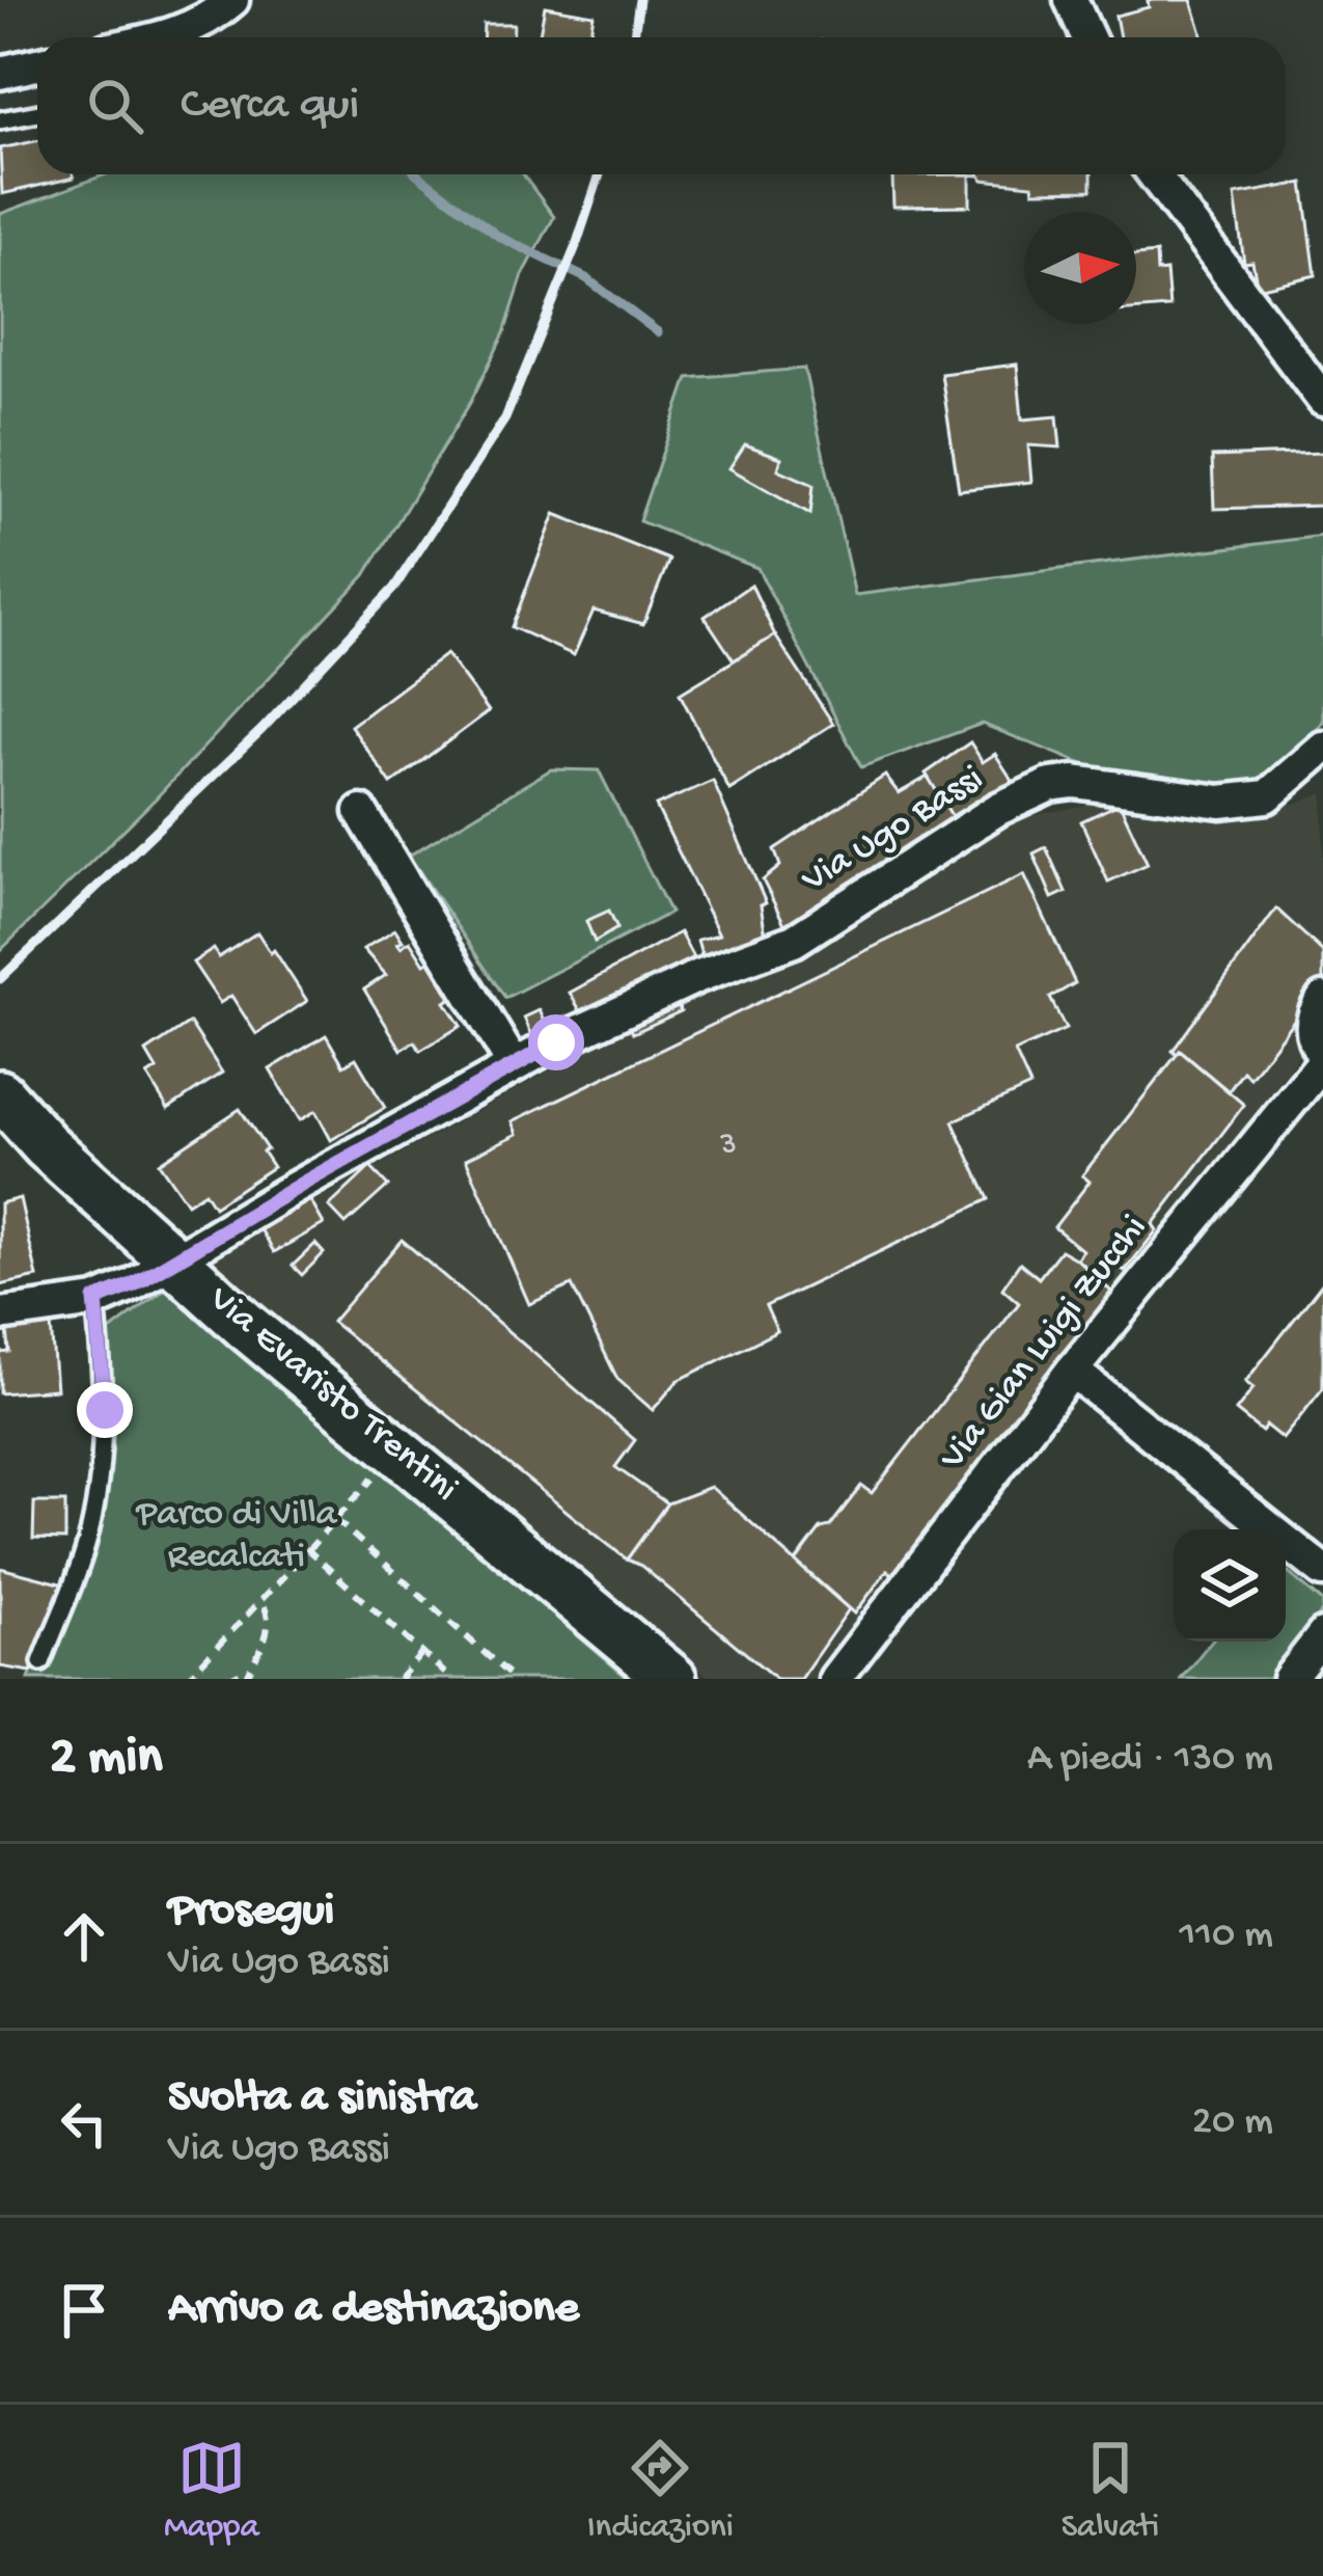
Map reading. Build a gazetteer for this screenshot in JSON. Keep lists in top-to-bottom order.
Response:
{
  "streets": {
    "street": ["Via Ugo Bassi", "Via Gian Luigi Zucchi", "Via Evaristo Trentini"]
  },
  "crossings": [
    ["Via Ugo Bassi", "Via Evaristo Trentini"]
  ],
  "parks": ["Parco di Villa Recalcati"],
  "house_numbers": ["3"],
  "north": "right",
  "page": {
    "search": "Cerca qui",
    "heading": ["2 min", "A piedi · 130 m"],
    "list": [
      ["Prosegui", "Via Ugo Bassi", "110 m"],
      ["Svolta a sinistra", "Via Ugo Bassi", "20 m"],
      "Arrivo a destinazione"
    ],
    "nav": ["Mappa", "Indicazioni", "Salvati"]
  }
}
